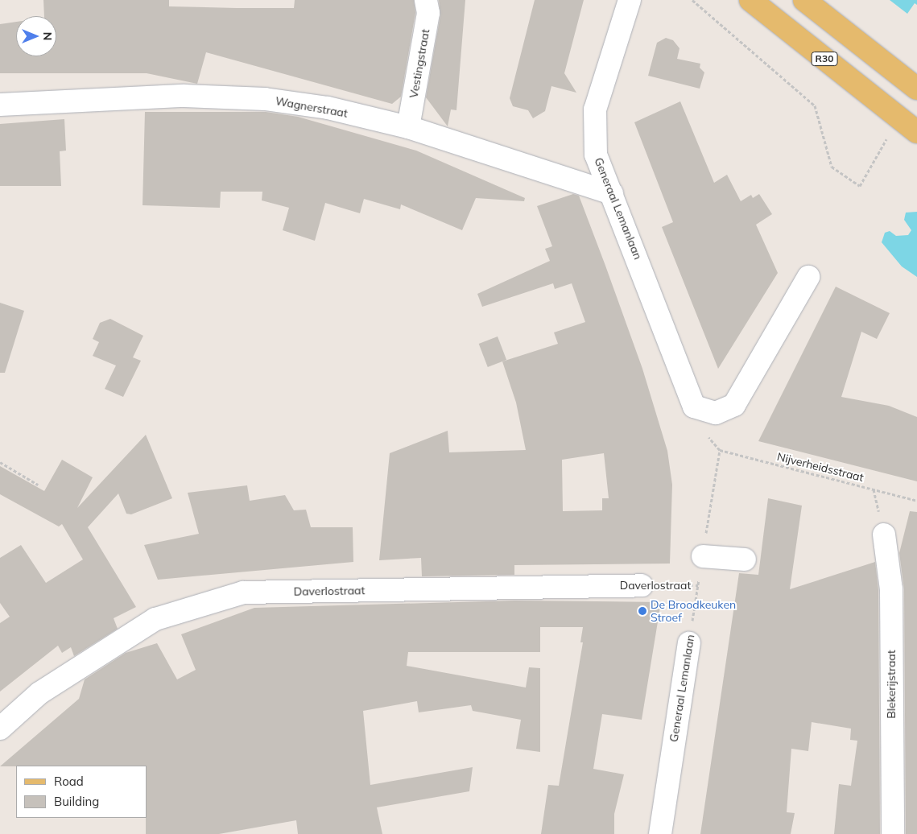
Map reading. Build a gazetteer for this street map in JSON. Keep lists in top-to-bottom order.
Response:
{
  "streets": {
    "main road": ["R30"],
    "street": [
      "Vestingstraat",
      "Wagnerstraat",
      "Generaal Lemanlaan",
      "Daverlostraat",
      "Blekerijstraat"
    ],
    "path": ["Nijverheidsstraat"]
  },
  "crossings": [
    ["Vestingstraat", "Wagnerstraat"],
    ["Wagnerstraat", "Generaal Lemanlaan"],
    ["Generaal Lemanlaan", "Nijverheidsstraat"],
    ["Generaal Lemanlaan", "Daverlostraat"]
  ],
  "places": ["De Broodkeuken Stroef"],
  "legend": ["Road", "Building"],
  "north": "right"
}
